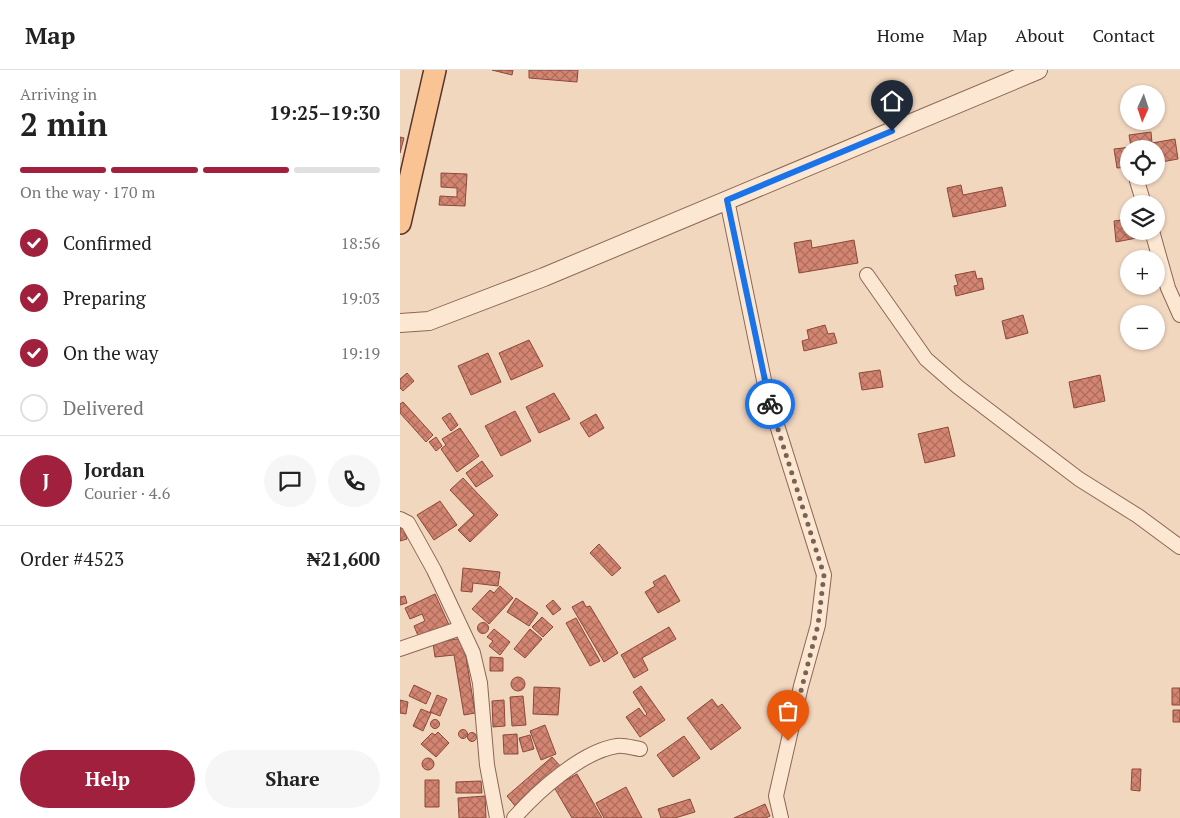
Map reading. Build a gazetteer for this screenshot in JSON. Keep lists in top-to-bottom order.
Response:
{
  "north": "bottom",
  "page": {
    "header": "Map",
    "nav": [
      "Home",
      "Map",
      "About",
      "Contact"
    ],
    "heading": ["2 min", "Arriving in", "19:25–19:30"],
    "panel": [
      "Jordan",
      "Courier · 4.6",
      "Order #4523",
      "₦21,600"
    ],
    "map_buttons": ["+", "−"],
    "bar": "On the way · 170 m",
    "list": [
      ["Confirmed", "18:56"],
      ["Preparing", "19:03"],
      ["On the way", "19:19"],
      "Delivered"
    ],
    "round": "J",
    "buttons": ["Help", "Share"]
  }
}
